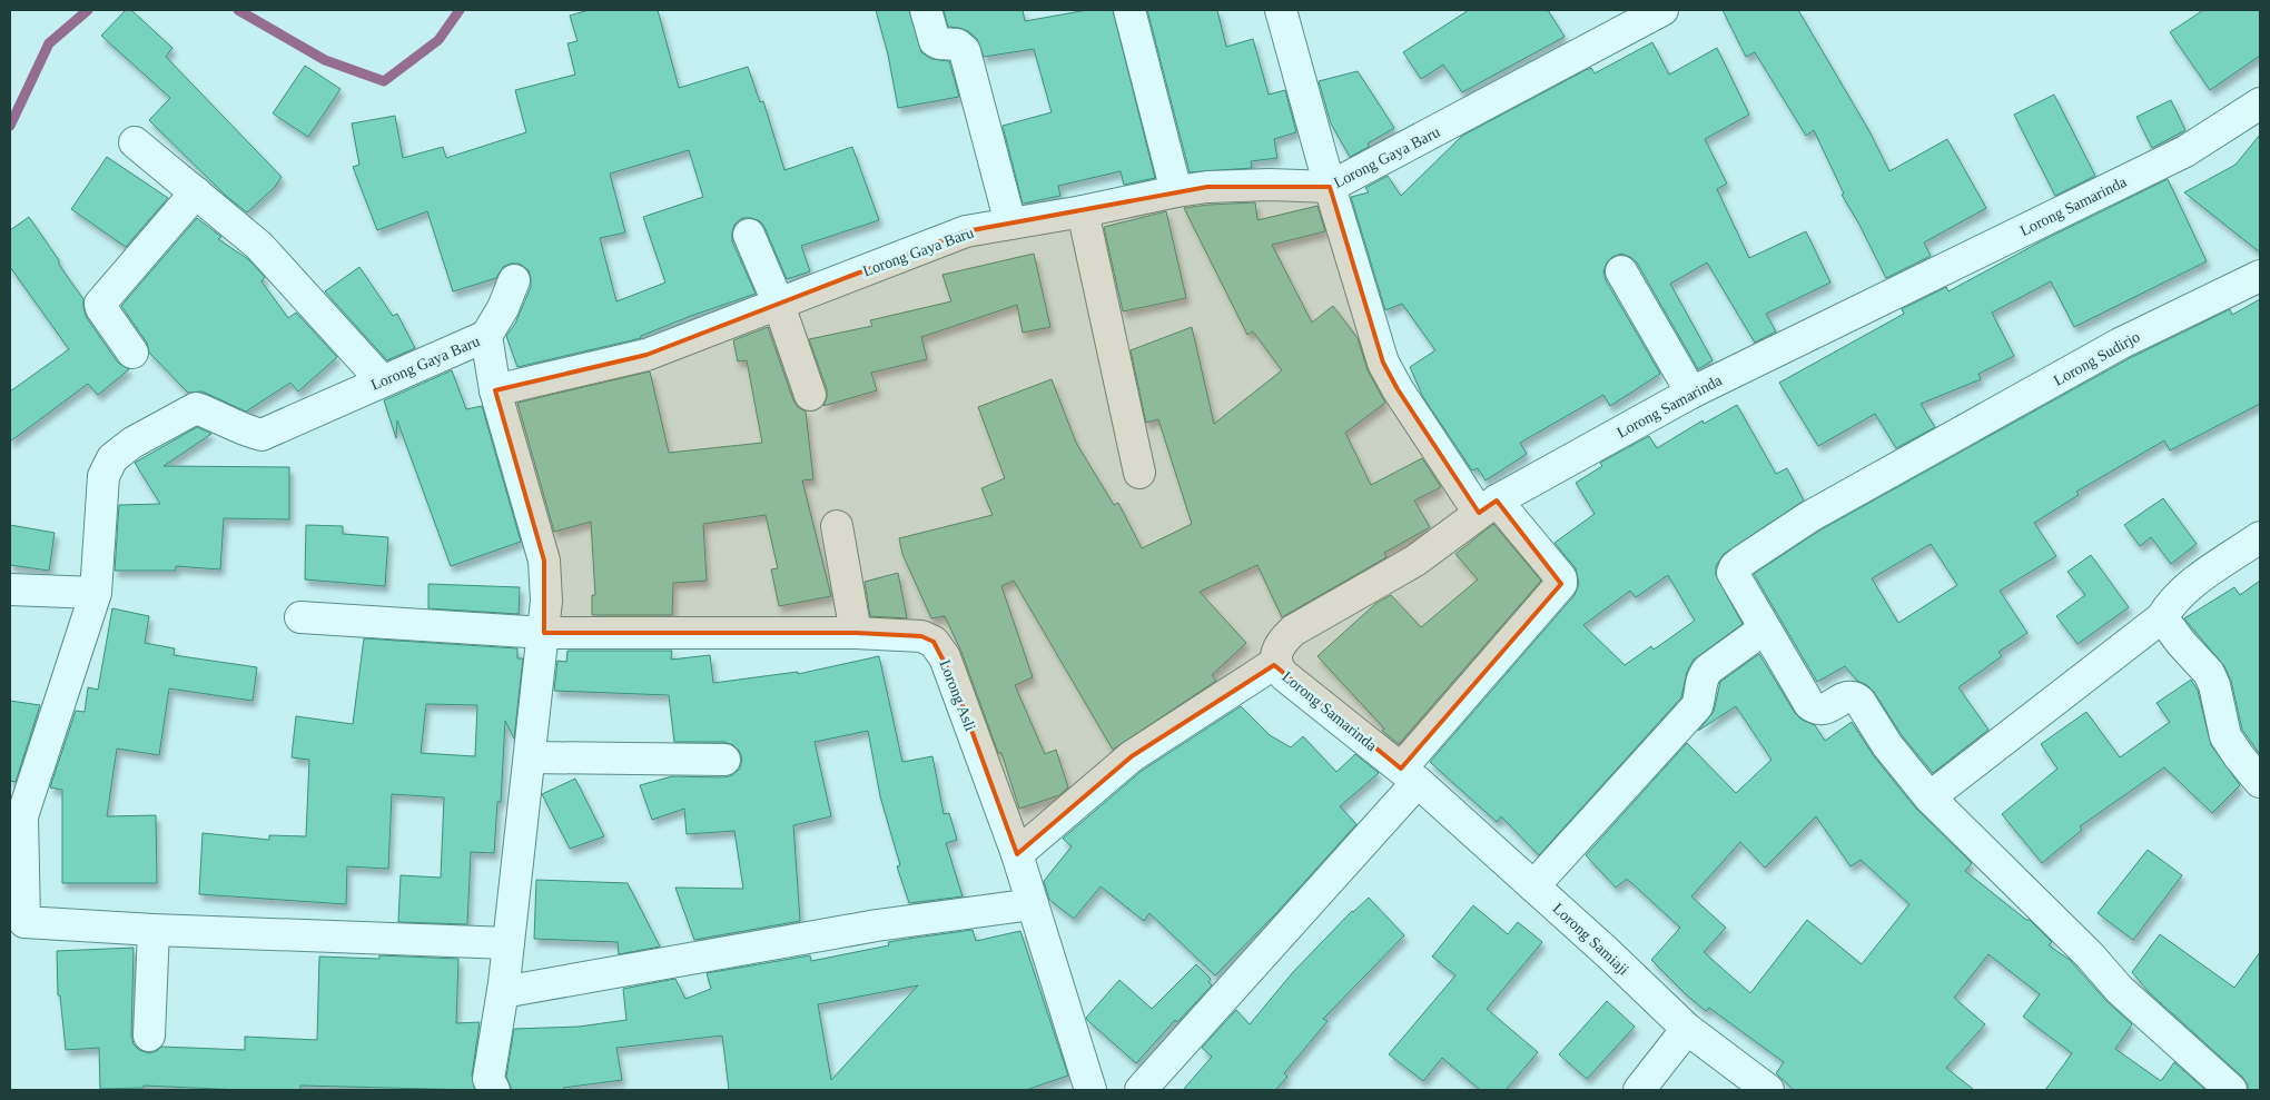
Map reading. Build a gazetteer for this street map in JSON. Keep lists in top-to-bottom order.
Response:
{
  "streets": {
    "street": [
      "Lorong Gaya Baru",
      "Lorong Samarinda",
      "Lorong Sudirjo",
      "Lorong Asli",
      "Lorong Samiaji"
    ]
  },
  "crossings": [
    ["Lorong Samarinda", "Lorong Samiaji"]
  ]
}
